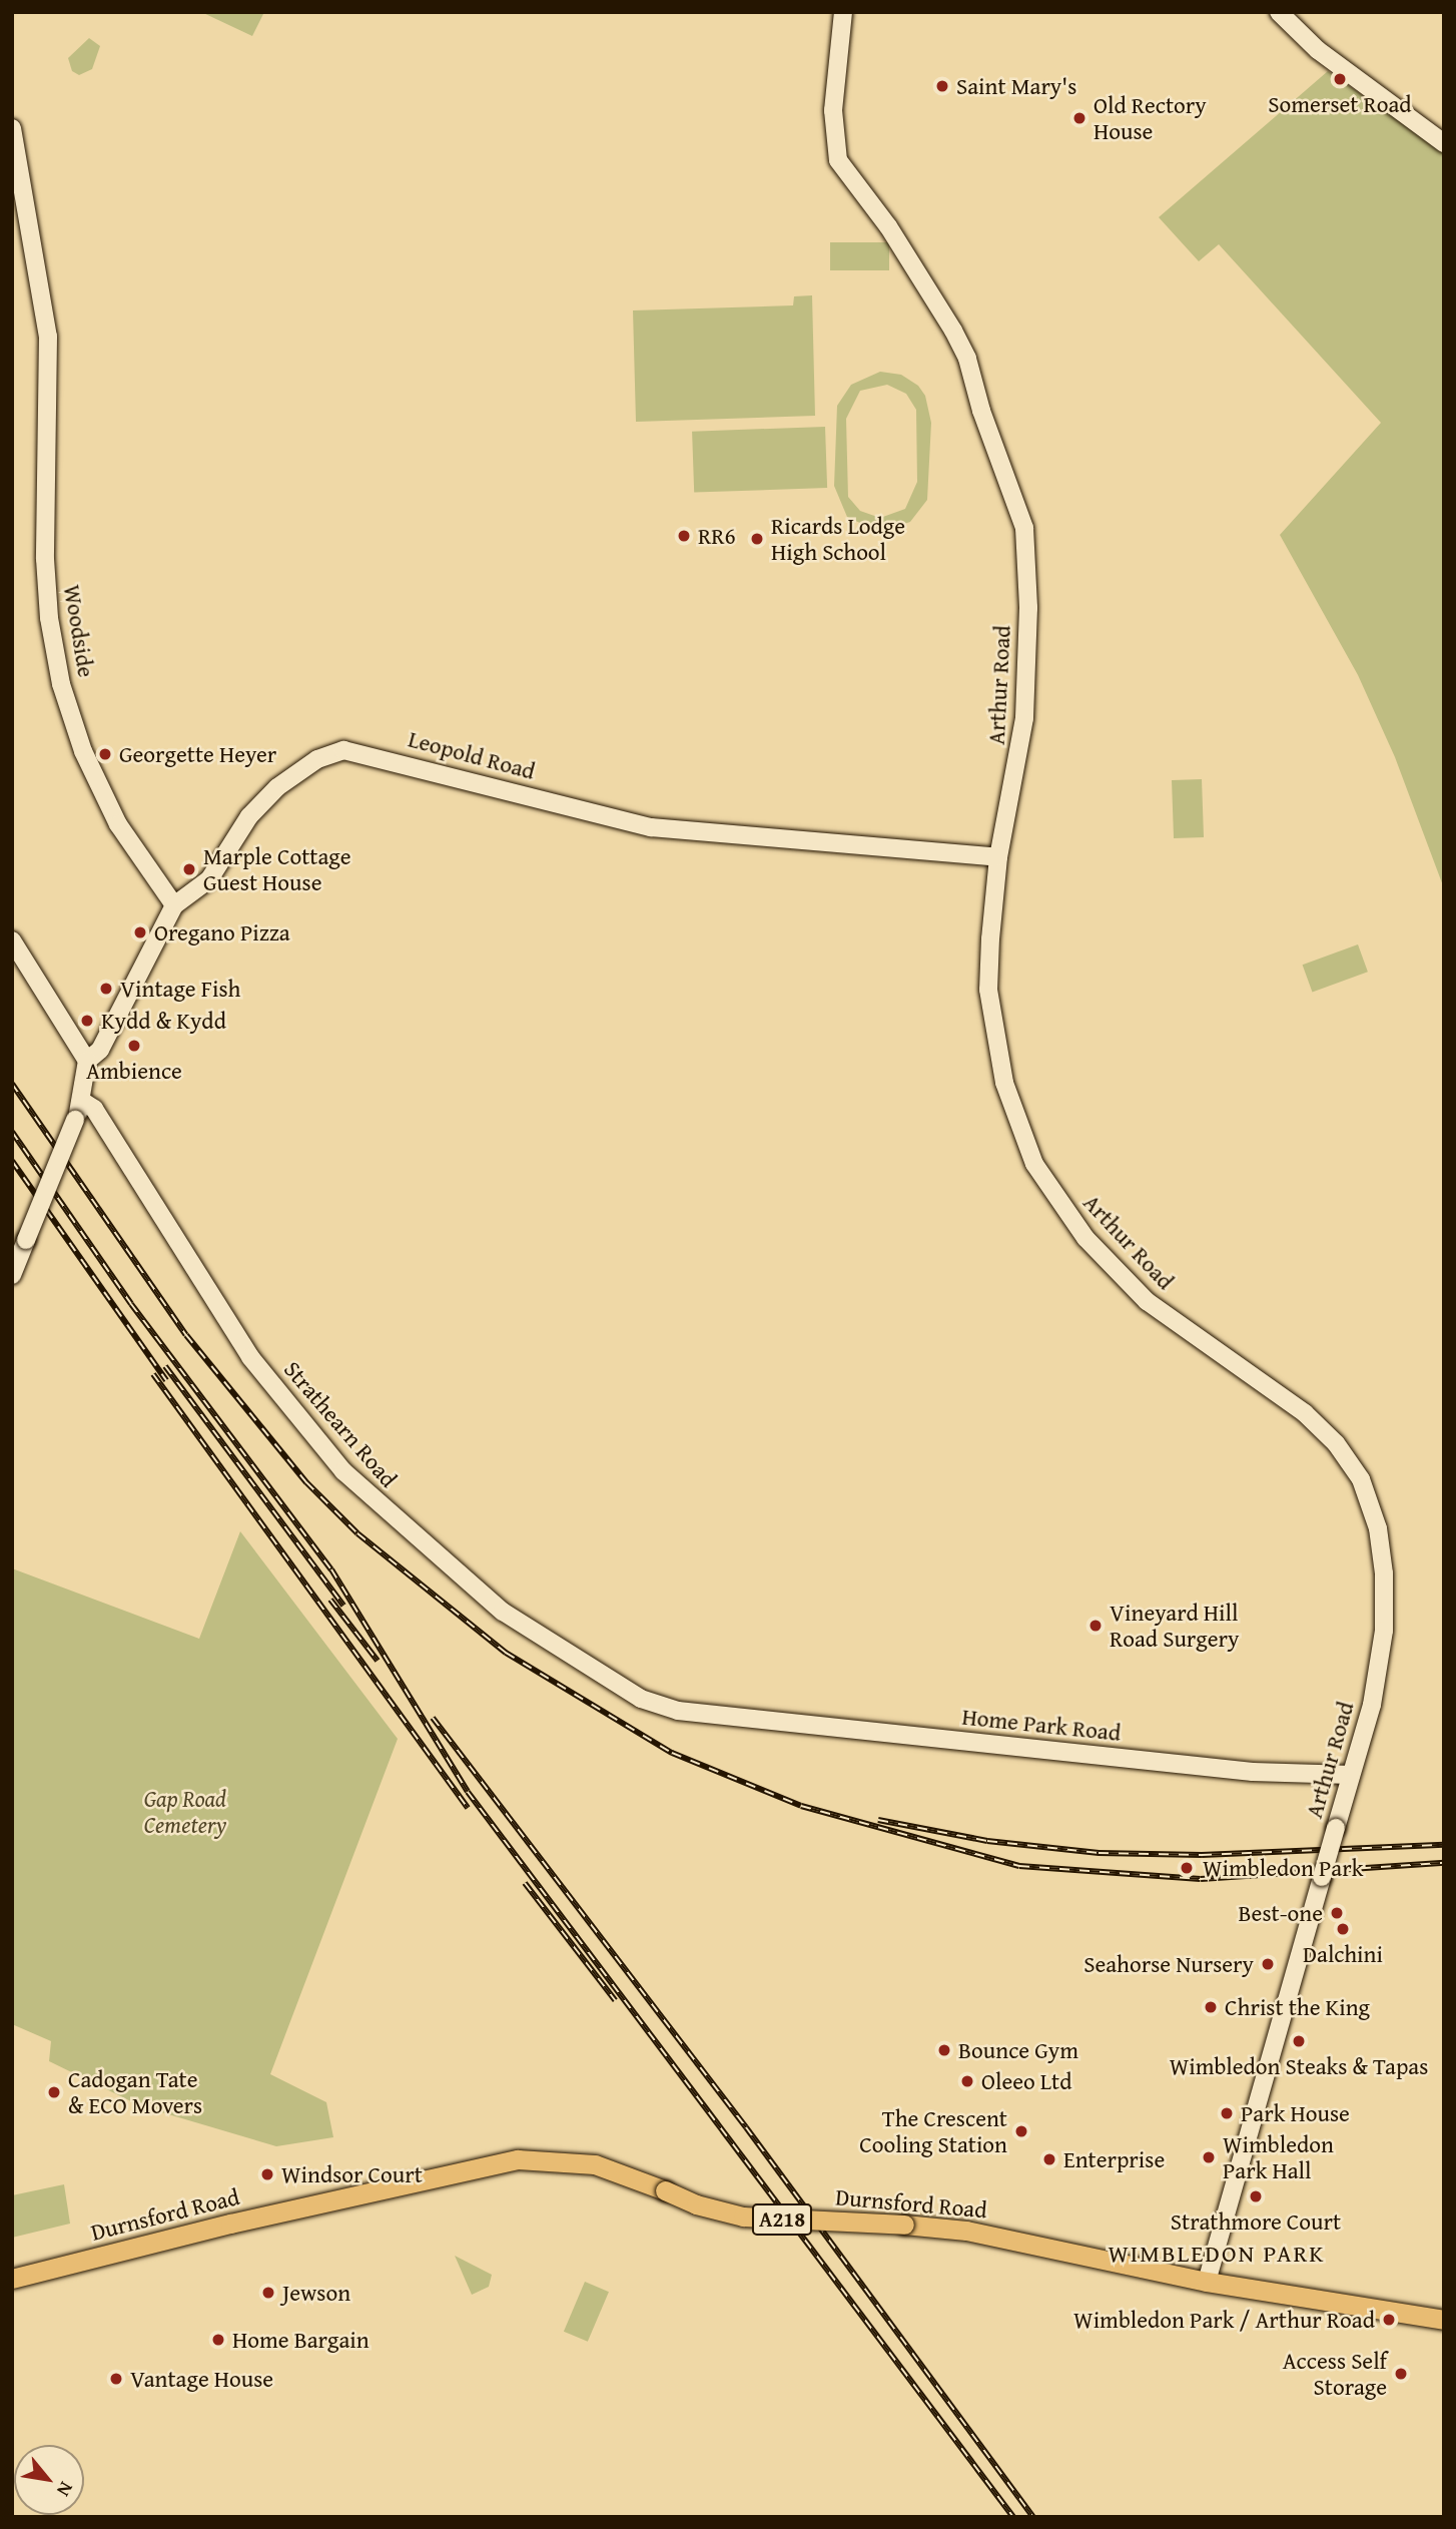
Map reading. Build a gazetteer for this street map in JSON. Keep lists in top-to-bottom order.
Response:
{
  "streets": {
    "main road": ["Durnsford Road", "A218"],
    "street": [
      "Woodside",
      "Arthur Road",
      "Leopold Road",
      "Strathearn Road",
      "Home Park Road"
    ]
  },
  "crossings": [
    ["Woodside", "Leopold Road"],
    ["Arthur Road", "Leopold Road"],
    ["Arthur Road", "Home Park Road"],
    ["Arthur Road", "Durnsford Road"],
    ["Strathearn Road", "Home Park Road"]
  ],
  "districts": ["WIMBLEDON PARK"],
  "parks": ["Gap Road Cemetery"],
  "places": [
    "Somerset Road",
    "Saint Mary's",
    "Old Rectory House",
    "RR6",
    "Ricards Lodge High School",
    "Georgette Heyer",
    "Marple Cottage Guest House",
    "Oregano Pizza",
    "Vintage Fish",
    "Kydd & Kydd",
    "Ambience",
    "Vineyard Hill Road Surgery",
    "Wimbledon Park",
    "Best-one",
    "Dalchini",
    "Seahorse Nursery",
    "Christ the King",
    "Wimbledon Steaks & Tapas",
    "Bounce Gym",
    "Oleeo Ltd",
    "Cadogan Tate & ECO Movers",
    "Park House",
    "The Crescent Cooling Station",
    "Wimbledon Park Hall",
    "Enterprise",
    "Windsor Court",
    "Strathmore Court",
    "Jewson",
    "Wimbledon Park / Arthur Road",
    "Home Bargain",
    "Access Self Storage",
    "Vantage House"
  ],
  "north": "bottom right"
}
